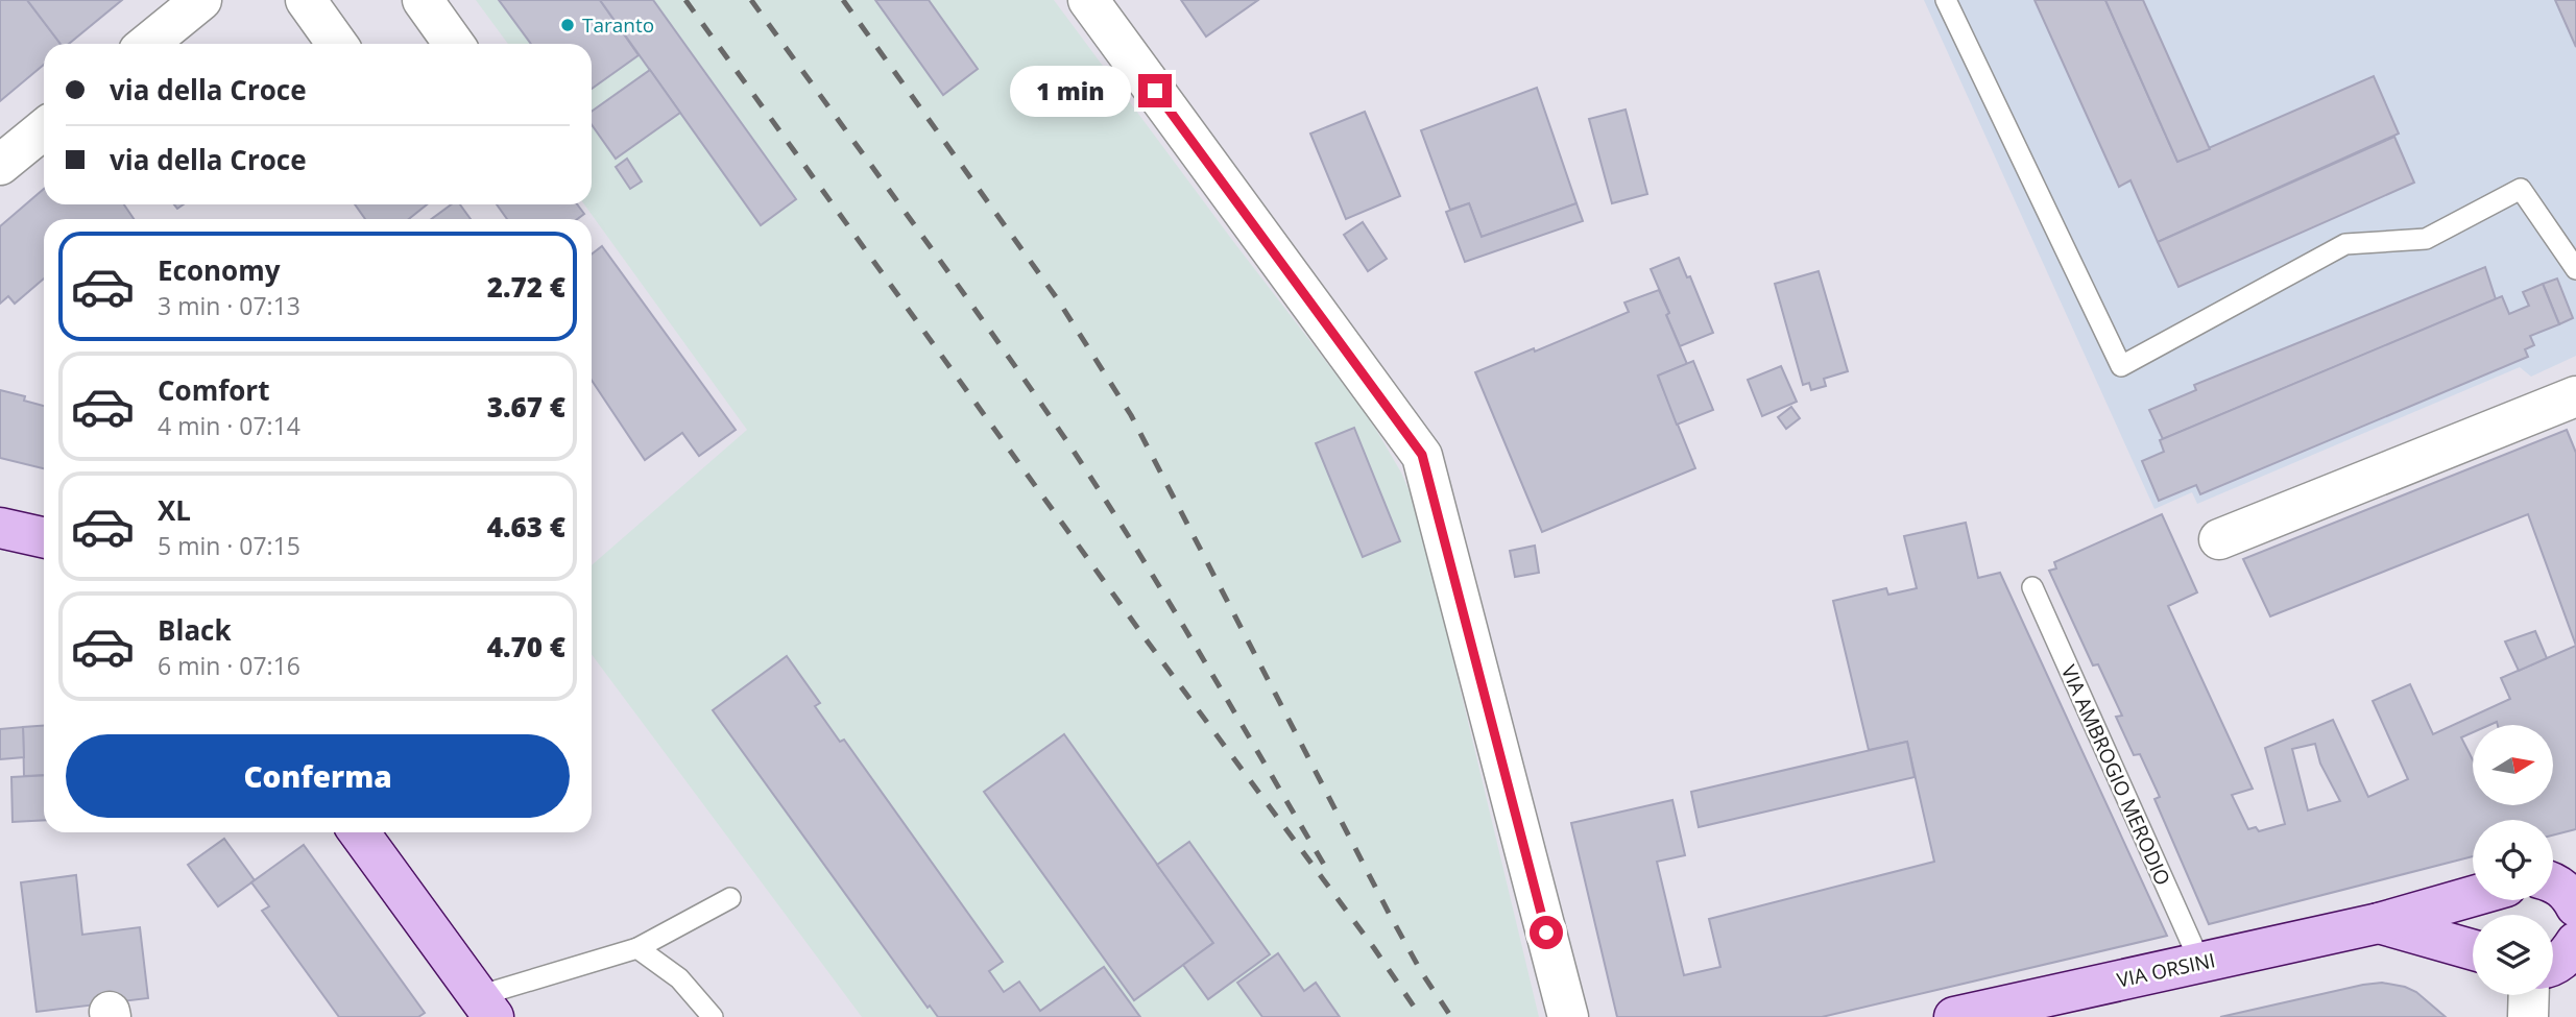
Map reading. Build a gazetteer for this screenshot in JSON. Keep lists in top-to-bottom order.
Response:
{
  "streets": {
    "main road": ["VIA ORSINI"],
    "lane": ["VIA AMBROGIO MERODIO"]
  },
  "crossings": [
    ["VIA AMBROGIO MERODIO", "VIA ORSINI"]
  ],
  "places": ["Taranto"],
  "north": "right",
  "page": {
    "banner": ["via della Croce", "via della Croce"],
    "bubble": "1 min",
    "list": [
      {
        "name": "Economy",
        "note": "3 min · 07:13",
        "value": "2.72 €"
      },
      {
        "name": "Comfort",
        "note": "4 min · 07:14",
        "value": "3.67 €"
      },
      {
        "name": "XL",
        "note": "5 min · 07:15",
        "value": "4.63 €"
      },
      {
        "name": "Black",
        "note": "6 min · 07:16",
        "value": "4.70 €"
      }
    ],
    "buttons": "Conferma"
  }
}
